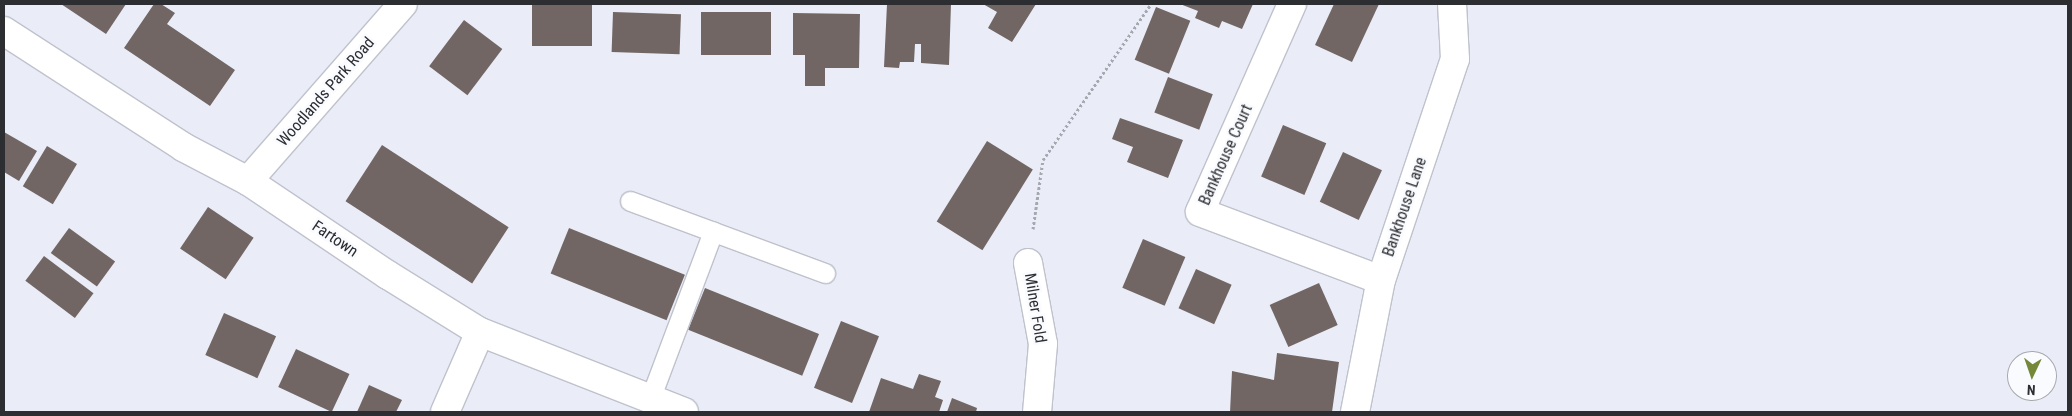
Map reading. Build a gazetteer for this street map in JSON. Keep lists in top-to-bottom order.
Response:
{
  "streets": {
    "street": [
      "Woodlands Park Road",
      "Bankhouse Court",
      "Bankhouse Lane",
      "Fartown",
      "Milner Fold"
    ]
  },
  "crossings": [
    ["Woodlands Park Road", "Fartown"],
    ["Bankhouse Court", "Bankhouse Lane"]
  ],
  "north": "bottom"
}
